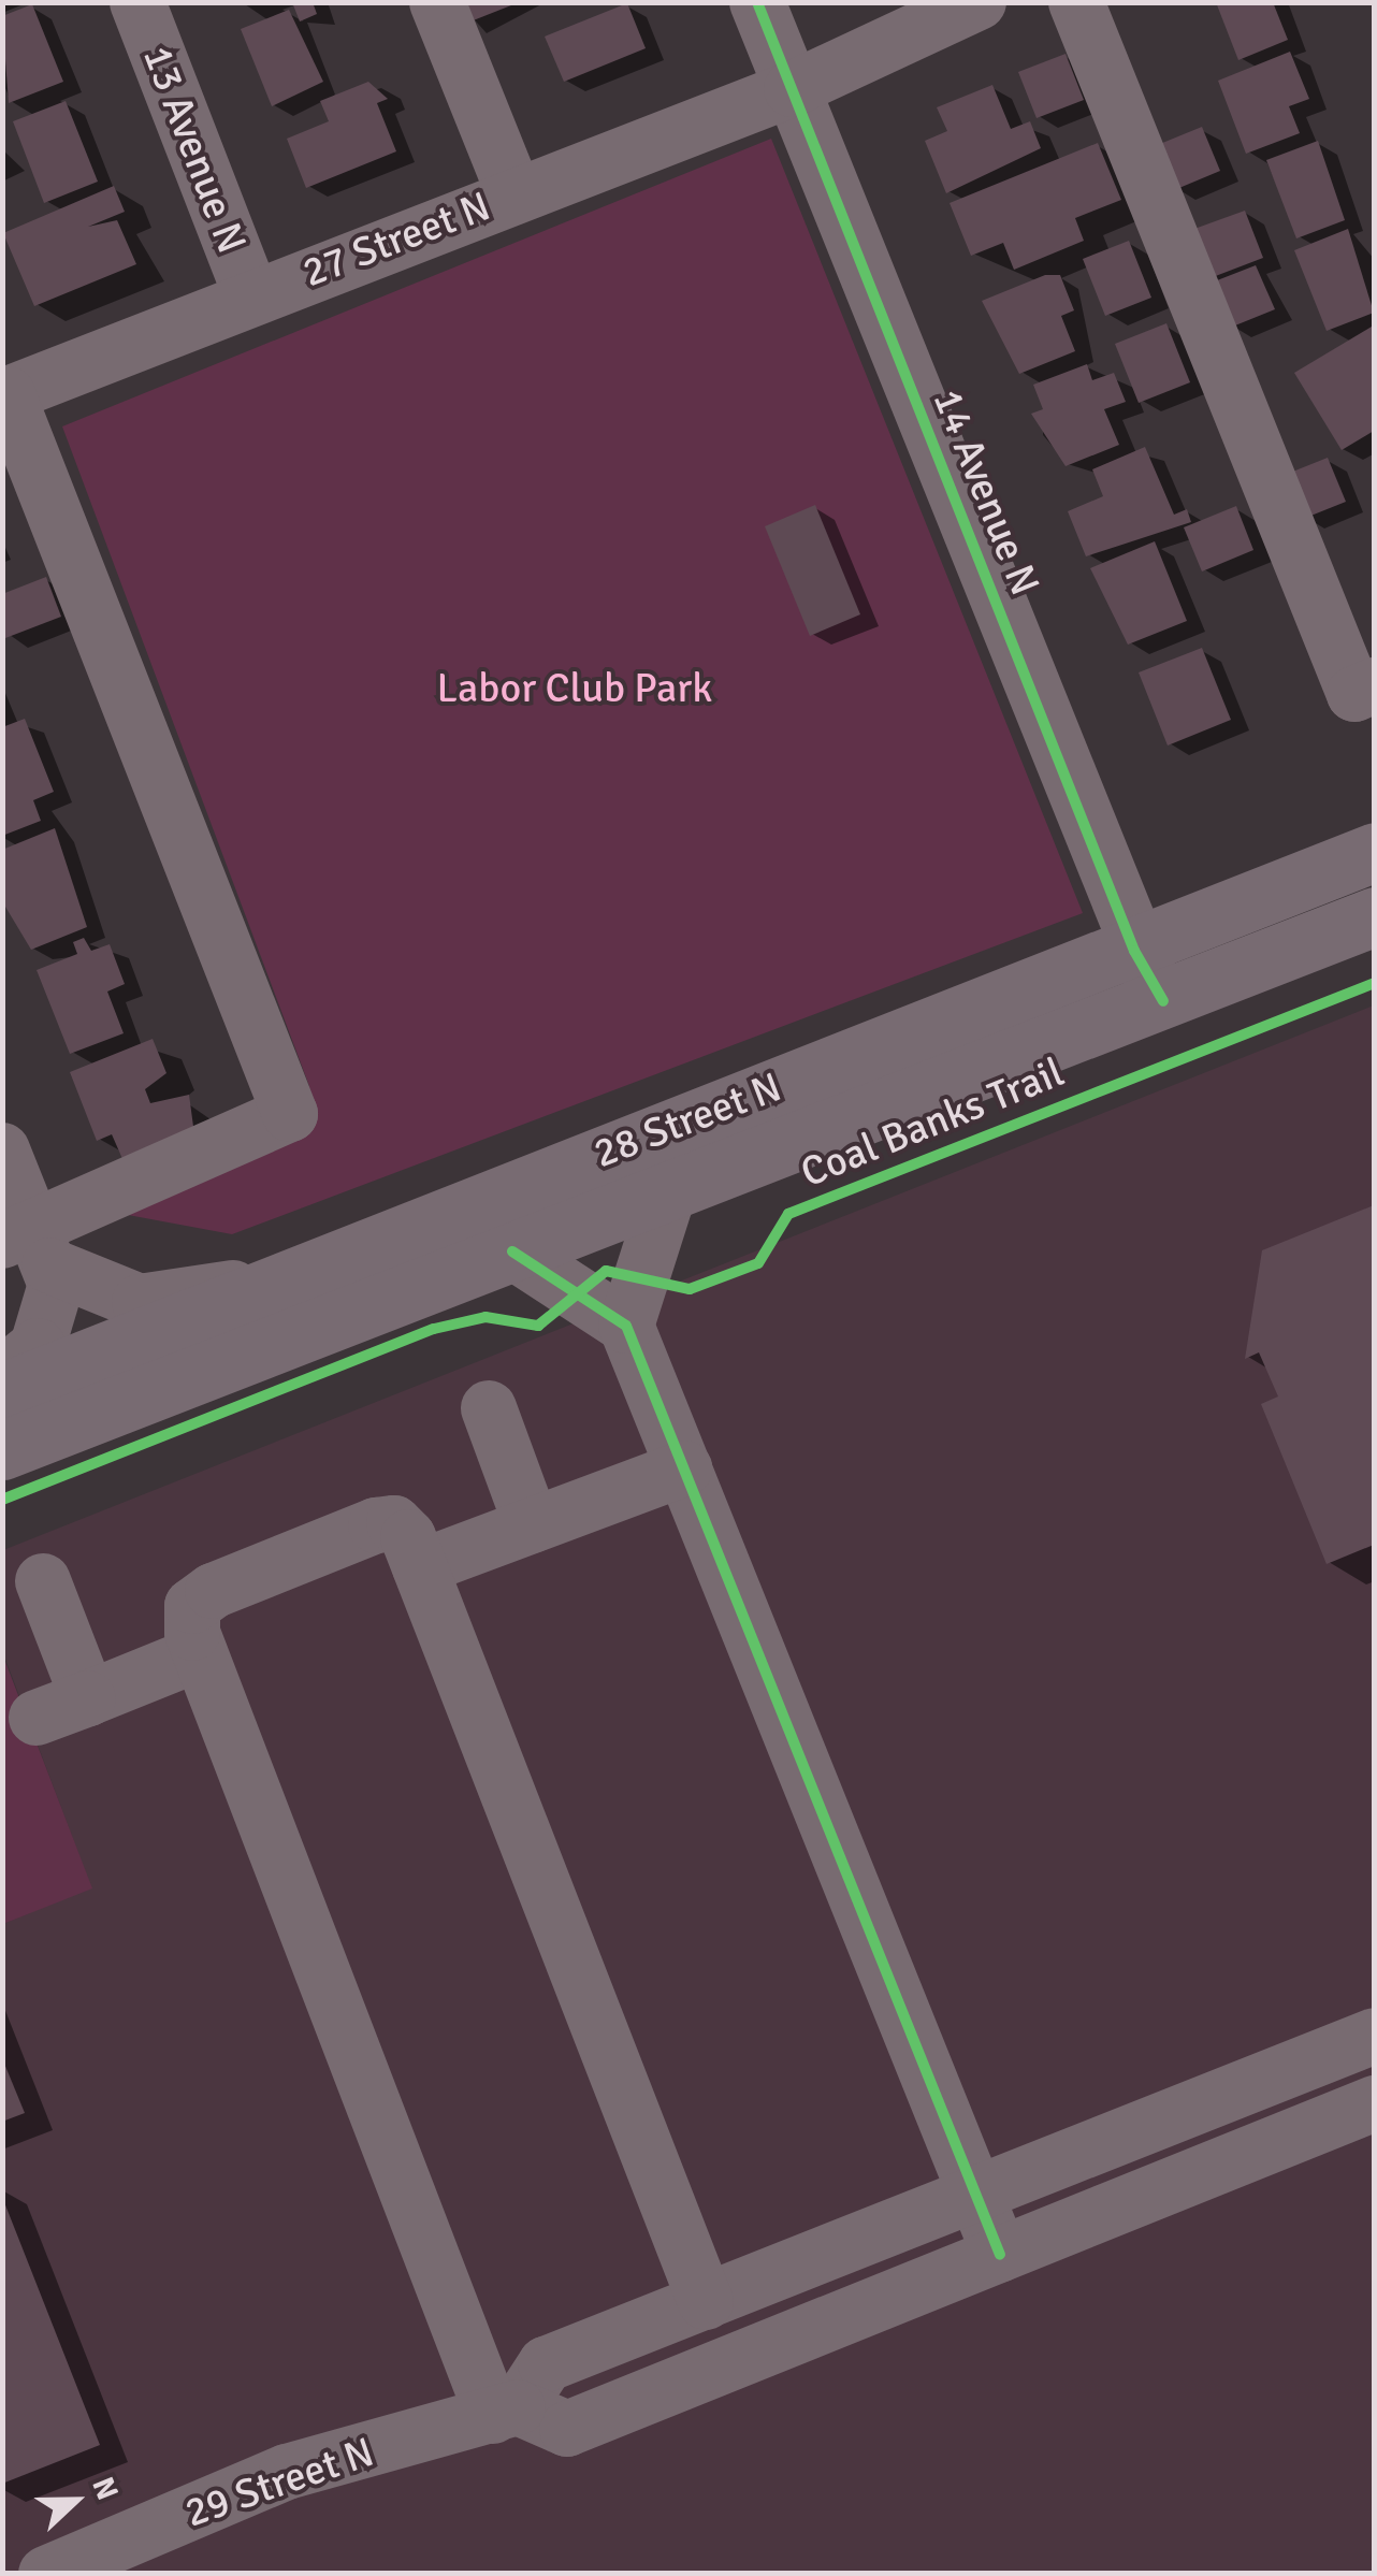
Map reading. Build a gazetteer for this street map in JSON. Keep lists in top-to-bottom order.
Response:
{
  "streets": {
    "main road": ["28 Street N"],
    "street": [
      "13 Avenue N",
      "27 Street N",
      "14 Avenue N",
      "29 Street N"
    ],
    "cycle path": ["Coal Banks Trail"]
  },
  "crossings": [
    ["13 Avenue N", "27 Street N"],
    ["27 Street N", "14 Avenue N"],
    ["14 Avenue N", "28 Street N"]
  ],
  "parks": ["Labor Club Park"],
  "north": "right"
}
